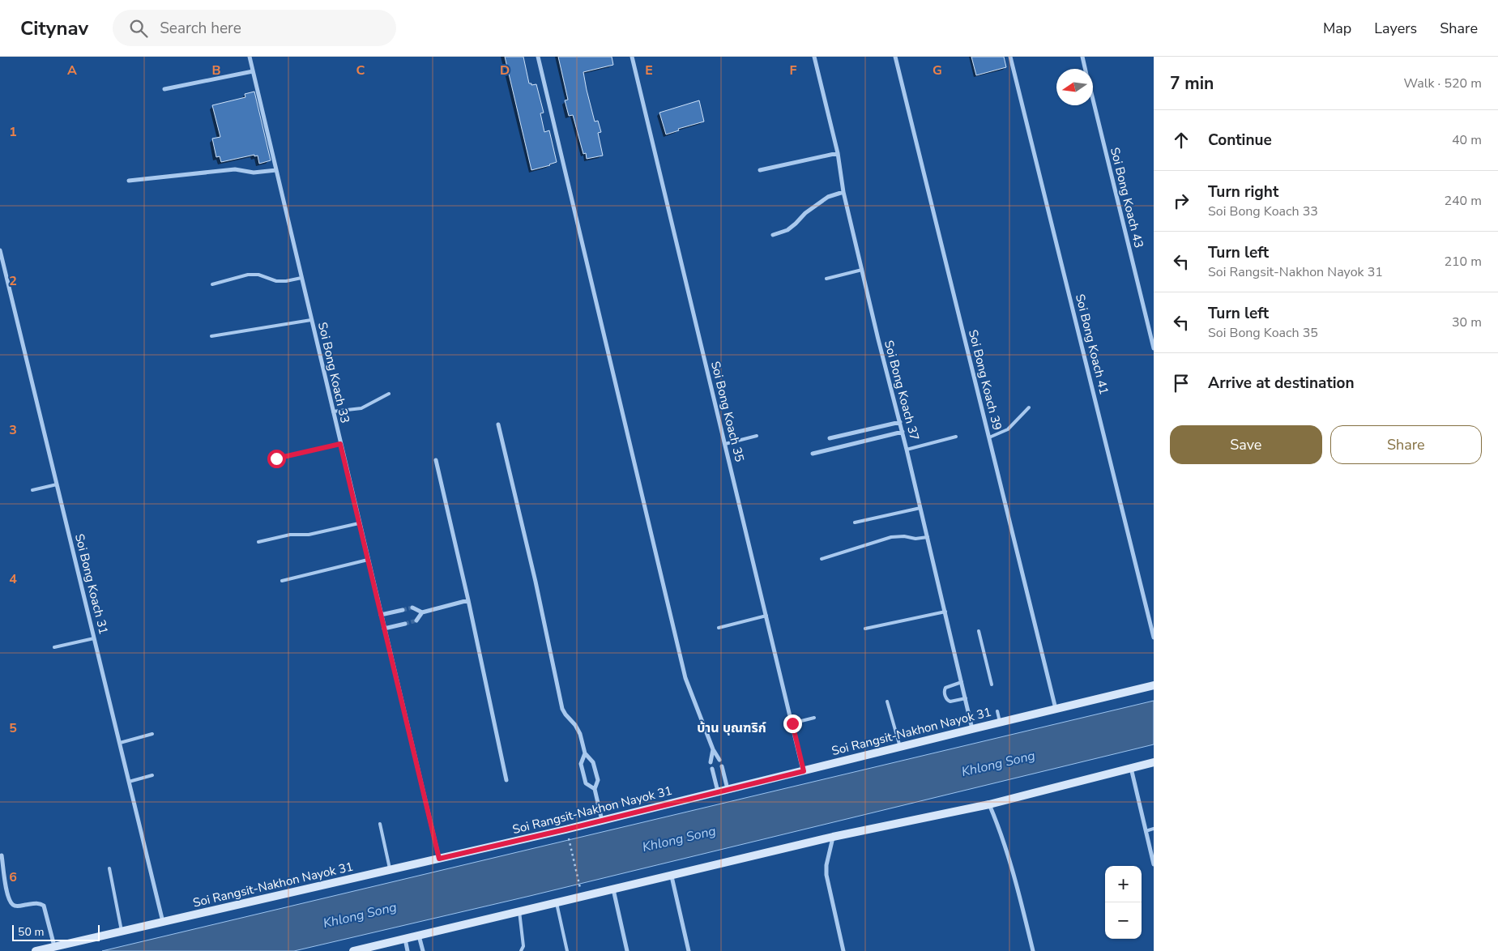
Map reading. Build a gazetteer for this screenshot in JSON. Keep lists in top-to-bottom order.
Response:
{
  "streets": {
    "street": [
      "Soi Bong Koach 43",
      "Soi Bong Koach 41",
      "Soi Bong Koach 33",
      "Soi Bong Koach 39",
      "Soi Bong Koach 37",
      "Soi Bong Koach 35",
      "Soi Bong Koach 31",
      "Soi Rangsit-Nakhon Nayok 31"
    ]
  },
  "crossings": [
    ["Soi Bong Koach 33", "Soi Rangsit-Nakhon Nayok 31"],
    ["Soi Bong Koach 39", "Soi Rangsit-Nakhon Nayok 31"],
    ["Soi Bong Koach 37", "Soi Rangsit-Nakhon Nayok 31"],
    ["Soi Bong Koach 35", "Soi Rangsit-Nakhon Nayok 31"],
    ["Soi Bong Koach 31", "Soi Rangsit-Nakhon Nayok 31"]
  ],
  "districts": ["บ้าน บุณฑริก์"],
  "water": ["Khlong Song"],
  "scale_bar": "50 m",
  "north": "left",
  "page": {
    "header": "Citynav",
    "search": "Search here",
    "nav": ["Map", "Layers", "Share"],
    "heading": ["7 min", "Walk · 520 m"],
    "list": [
      ["Continue", "40 m"],
      ["Turn right", "Soi Bong Koach 33", "240 m"],
      ["Turn left", "Soi Rangsit-Nakhon Nayok 31", "210 m"],
      ["Turn left", "Soi Bong Koach 35", "30 m"],
      "Arrive at destination"
    ],
    "buttons": ["Save", "Share"],
    "map_buttons": ["+", "−"],
    "scale": "50 m"
  },
  "grid": {
    "columns": [
      "A",
      "B",
      "C",
      "D",
      "E",
      "F",
      "G"
    ],
    "rows": [
      "1",
      "2",
      "3",
      "4",
      "5",
      "6"
    ]
  }
}
